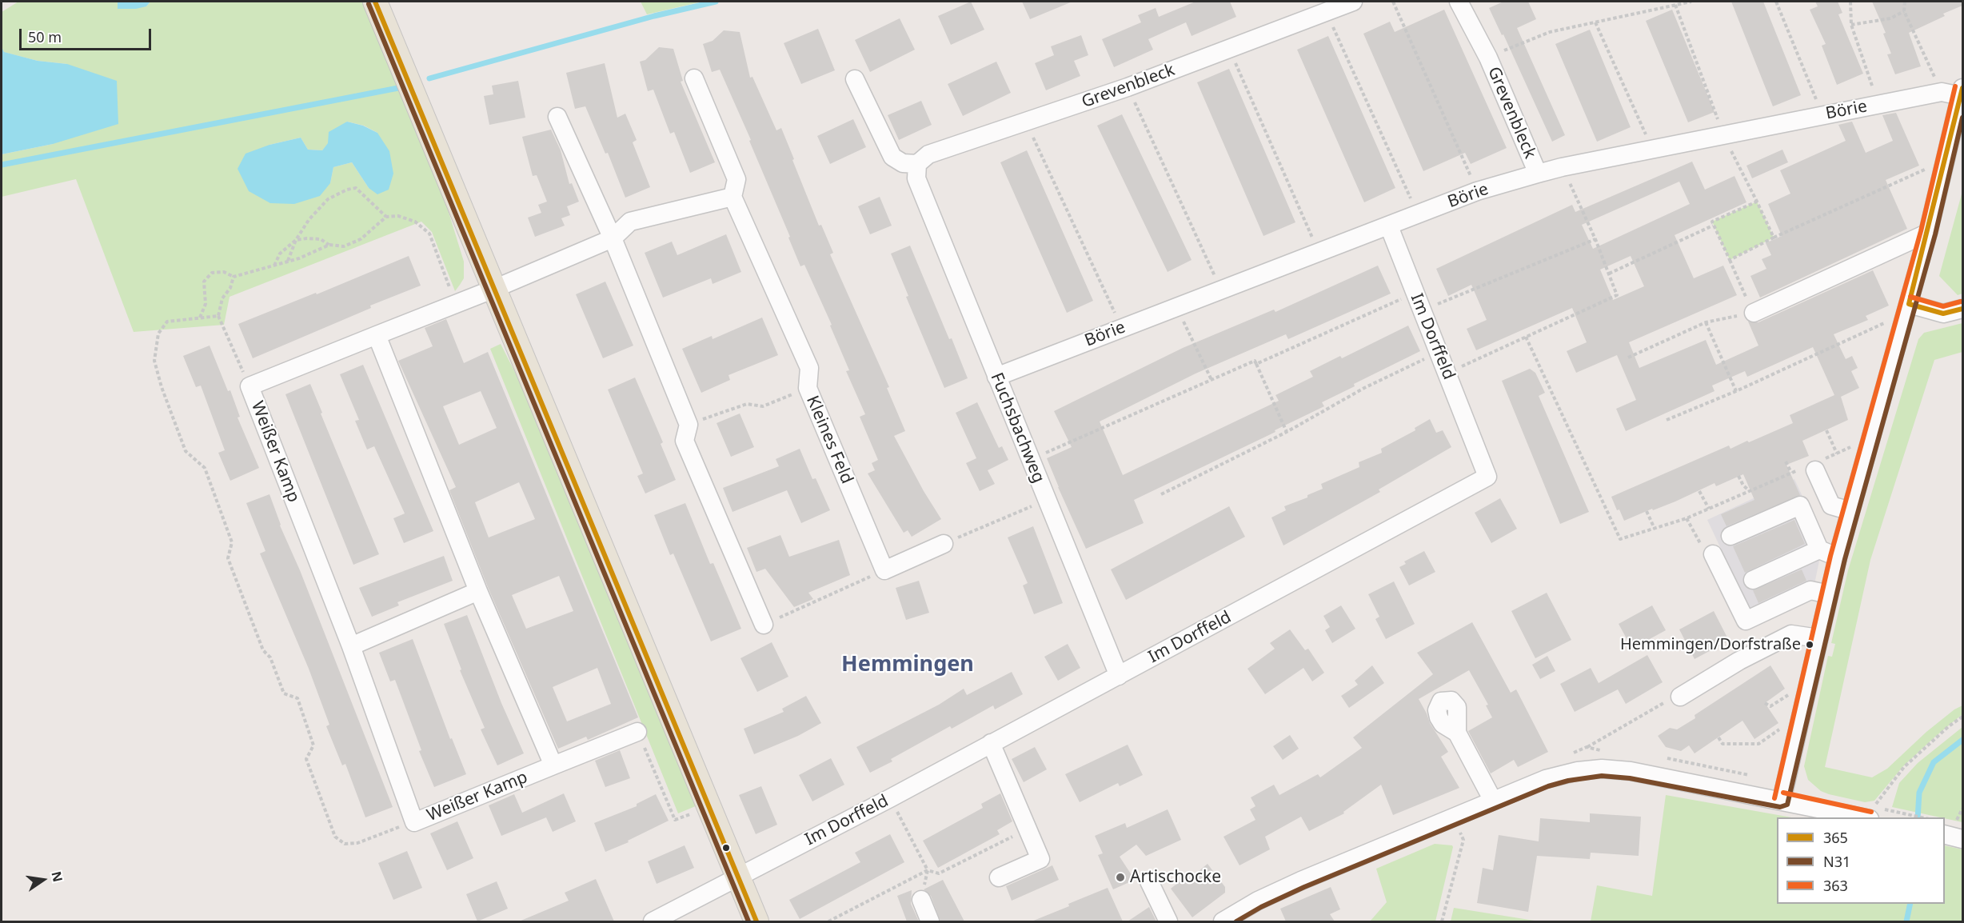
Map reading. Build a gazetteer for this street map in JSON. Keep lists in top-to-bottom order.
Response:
{
  "streets": {
    "street": [
      "Grevenbleck",
      "Börie",
      "Im Dorffeld",
      "Fuchsbachweg",
      "Kleines Feld",
      "Weißer Kamp"
    ]
  },
  "crossings": [
    ["Grevenbleck", "Börie"],
    ["Grevenbleck", "Fuchsbachweg"],
    ["Börie", "Im Dorffeld"],
    ["Börie", "Fuchsbachweg"],
    ["Im Dorffeld", "Fuchsbachweg"]
  ],
  "districts": ["Hemmingen"],
  "places": ["Hemmingen/Dorfstraße", "Artischocke"],
  "lines": ["transit line 365", "transit line N31", "transit line 363"],
  "legend": ["365", "N31", "363"],
  "scale_bar": "50 m",
  "north": "right"
}
